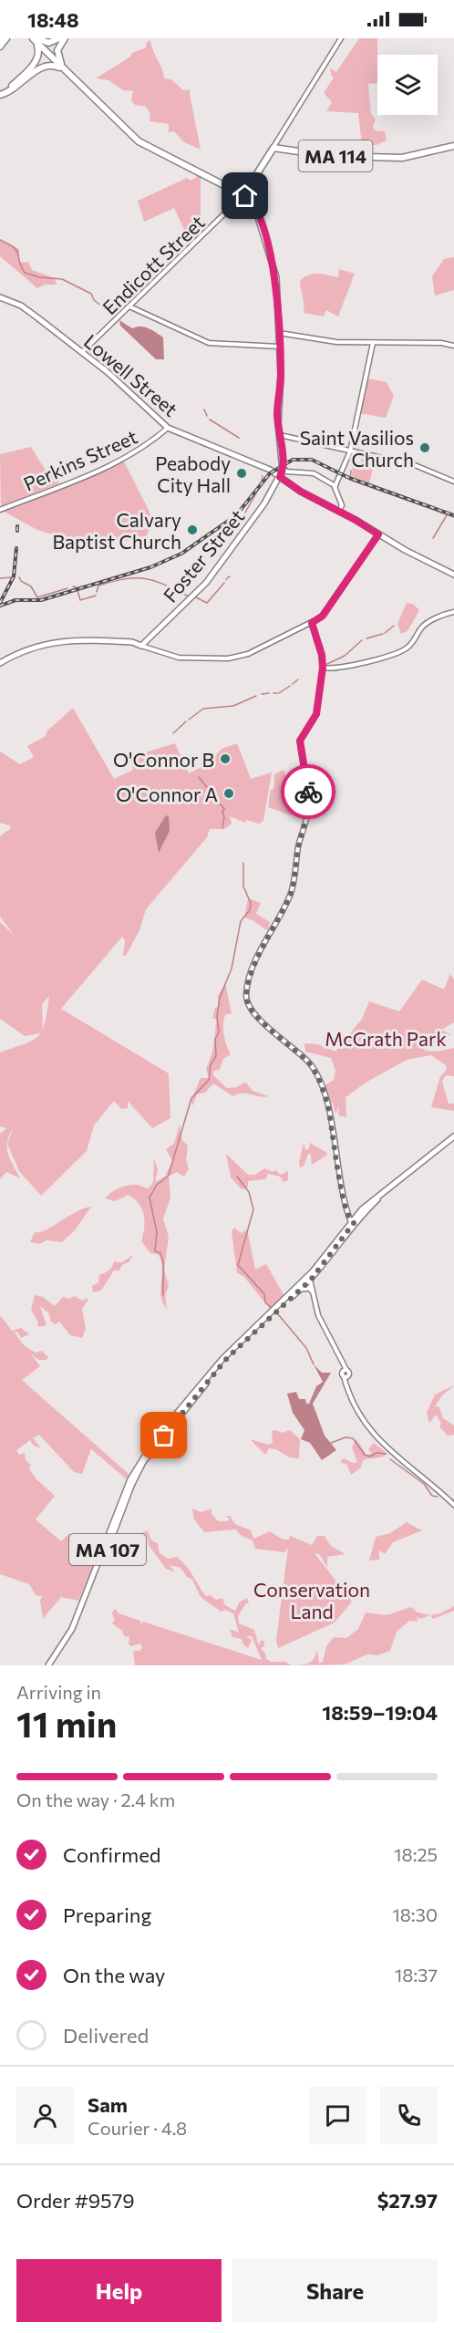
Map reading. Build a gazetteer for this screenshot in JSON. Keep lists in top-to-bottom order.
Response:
{
  "streets": {
    "highway": ["MA 114"],
    "main road": ["Lowell Street", "Foster Street", "MA 107"],
    "street": ["Endicott Street", "Perkins Street"]
  },
  "crossings": [
    ["MA 114", "Endicott Street"],
    ["Endicott Street", "Lowell Street"],
    ["Lowell Street", "Perkins Street"],
    ["Lowell Street", "Foster Street"]
  ],
  "parks": ["McGrath Park", "Conservation Land"],
  "places": [
    "Saint Vasilios Church",
    "Peabody City Hall",
    "Calvary Baptist Church",
    "O'Connor B",
    "O'Connor A"
  ],
  "page": {
    "status": "18:48",
    "heading": ["11 min", "Arriving in", "18:59–19:04"],
    "panel": [
      "Sam",
      "Courier · 4.8",
      "Order #9579",
      "$27.97"
    ],
    "bar": "On the way · 2.4 km",
    "list": [
      ["Confirmed", "18:25"],
      ["Preparing", "18:30"],
      ["On the way", "18:37"],
      "Delivered"
    ],
    "buttons": ["Help", "Share"]
  }
}
